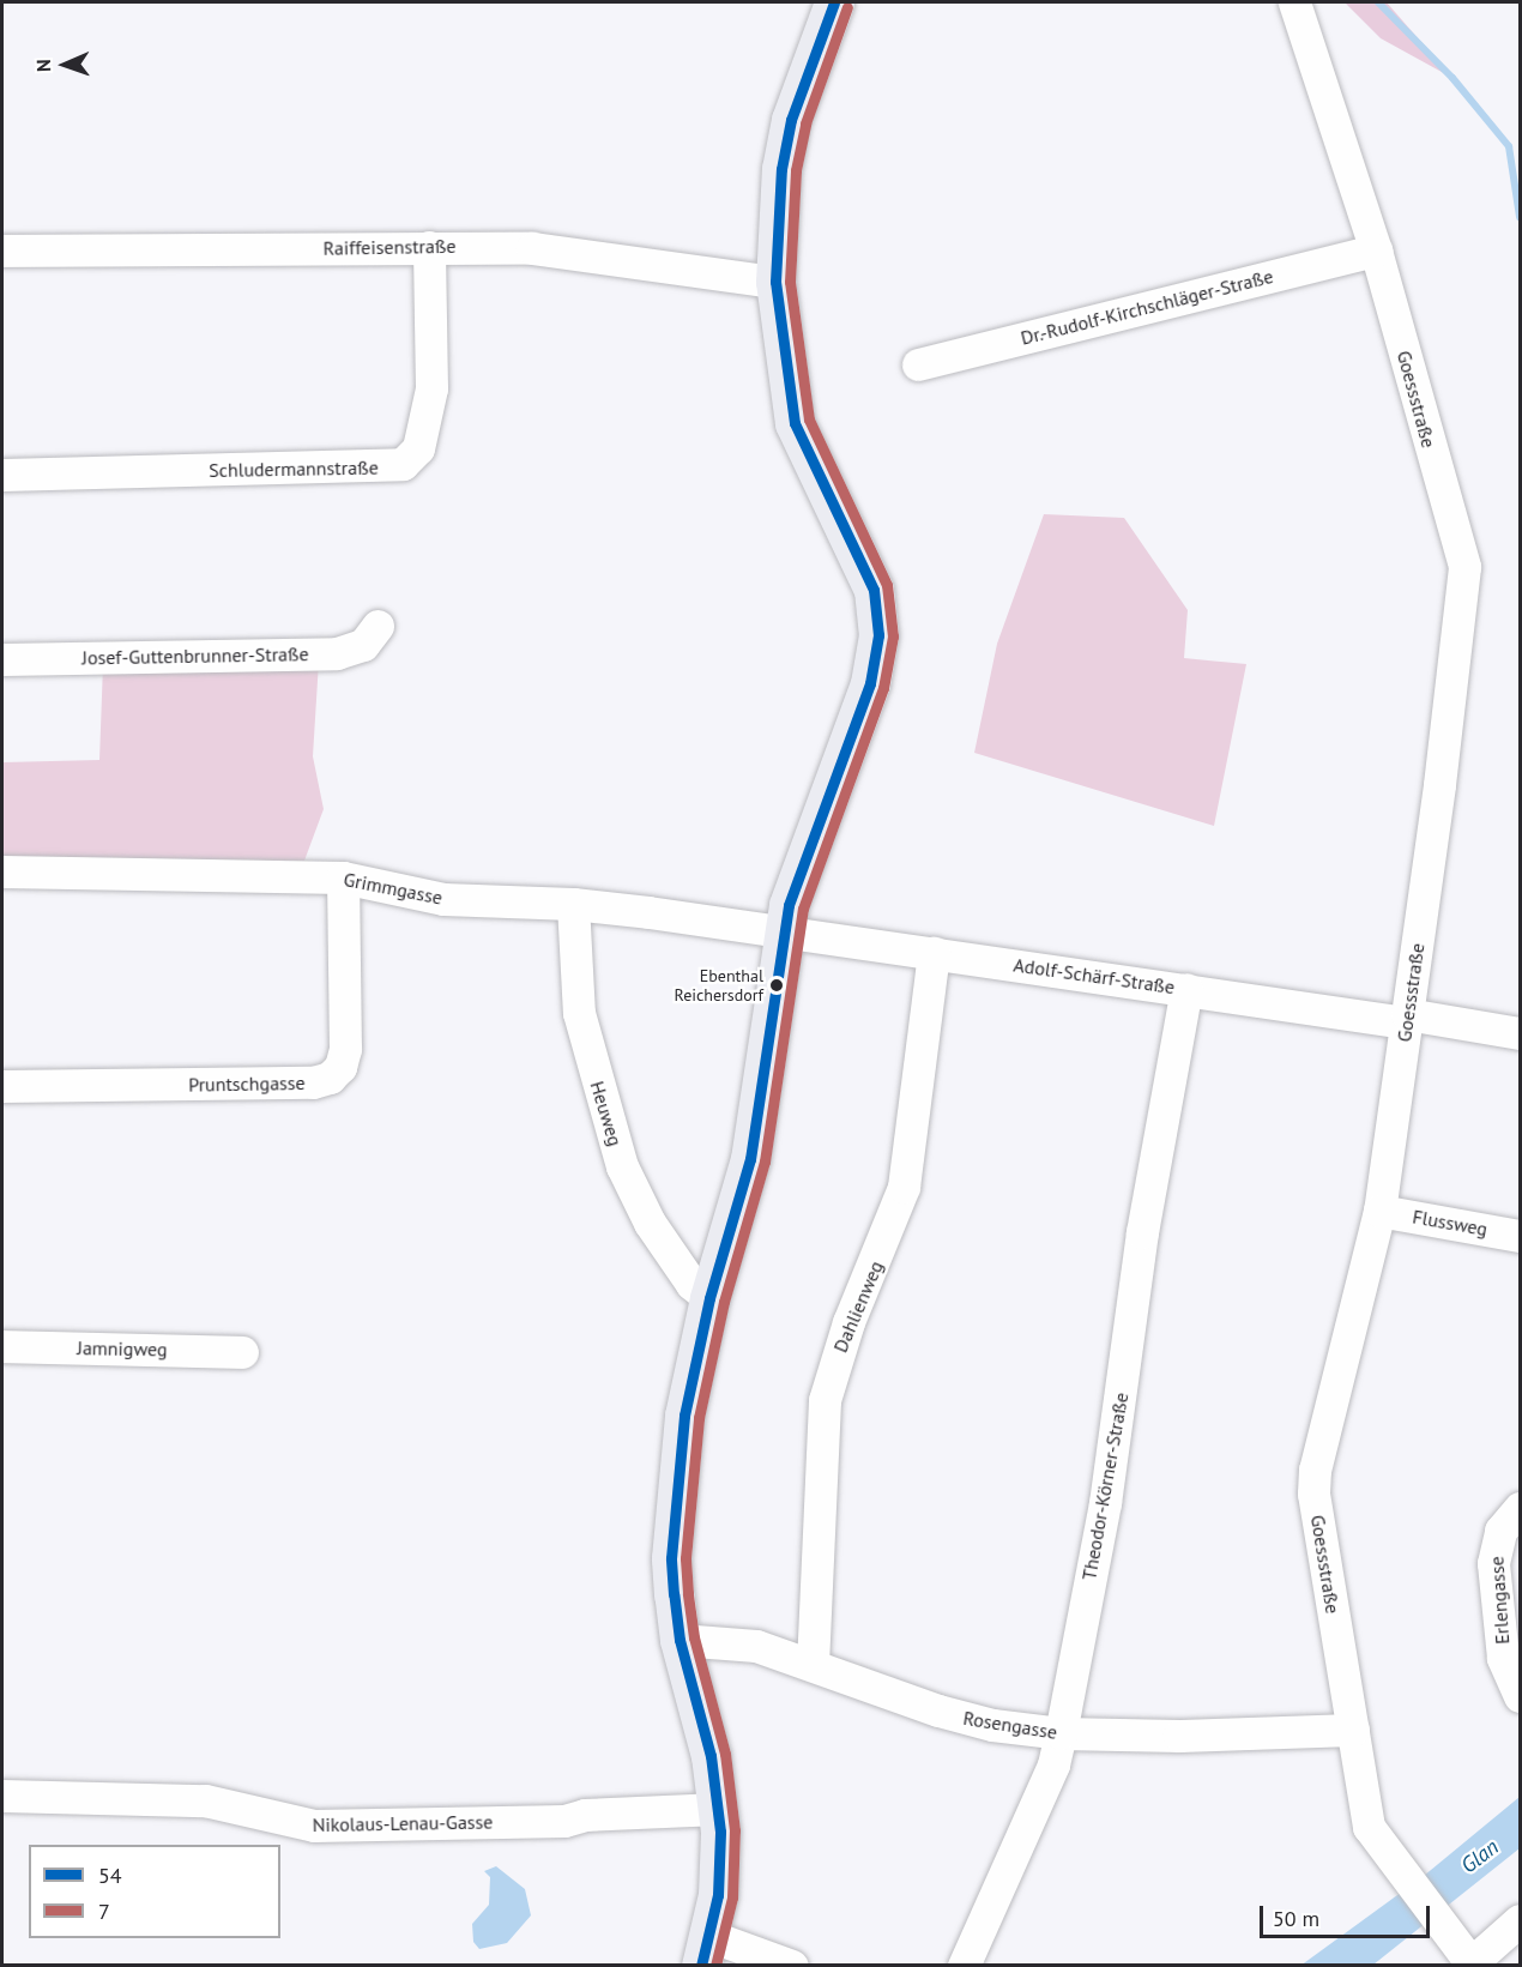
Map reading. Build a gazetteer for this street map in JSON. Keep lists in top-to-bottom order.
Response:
{
  "streets": {
    "street": [
      "Raiffeisenstraße",
      "Dr.-Rudolf-Kirchschläger-Straße",
      "Goessstraße",
      "Schludermannstraße",
      "Josef-Guttenbrunner-Straße",
      "Grimmgasse",
      "Adolf-Schärf-Straße",
      "Pruntschgasse",
      "Heuweg",
      "Flussweg",
      "Dahlienweg",
      "Jamnigweg",
      "Theodor-Körner-Straße",
      "Erlengasse",
      "Rosengasse",
      "Nikolaus-Lenau-Gasse"
    ]
  },
  "crossings": [
    ["Raiffeisenstraße", "Schludermannstraße"],
    ["Dr.-Rudolf-Kirchschläger-Straße", "Goessstraße"],
    ["Goessstraße", "Adolf-Schärf-Straße"],
    ["Goessstraße", "Flussweg"],
    ["Goessstraße", "Rosengasse"],
    ["Grimmgasse", "Adolf-Schärf-Straße"],
    ["Grimmgasse", "Pruntschgasse"],
    ["Grimmgasse", "Heuweg"],
    ["Adolf-Schärf-Straße", "Dahlienweg"],
    ["Adolf-Schärf-Straße", "Theodor-Körner-Straße"],
    ["Dahlienweg", "Rosengasse"],
    ["Theodor-Körner-Straße", "Rosengasse"]
  ],
  "water": ["Glan"],
  "places": ["Ebenthal Reichersdorf"],
  "lines": ["transit line 54", "transit line 7"],
  "legend": ["54", "7"],
  "scale_bar": "50 m",
  "north": "left"
}
